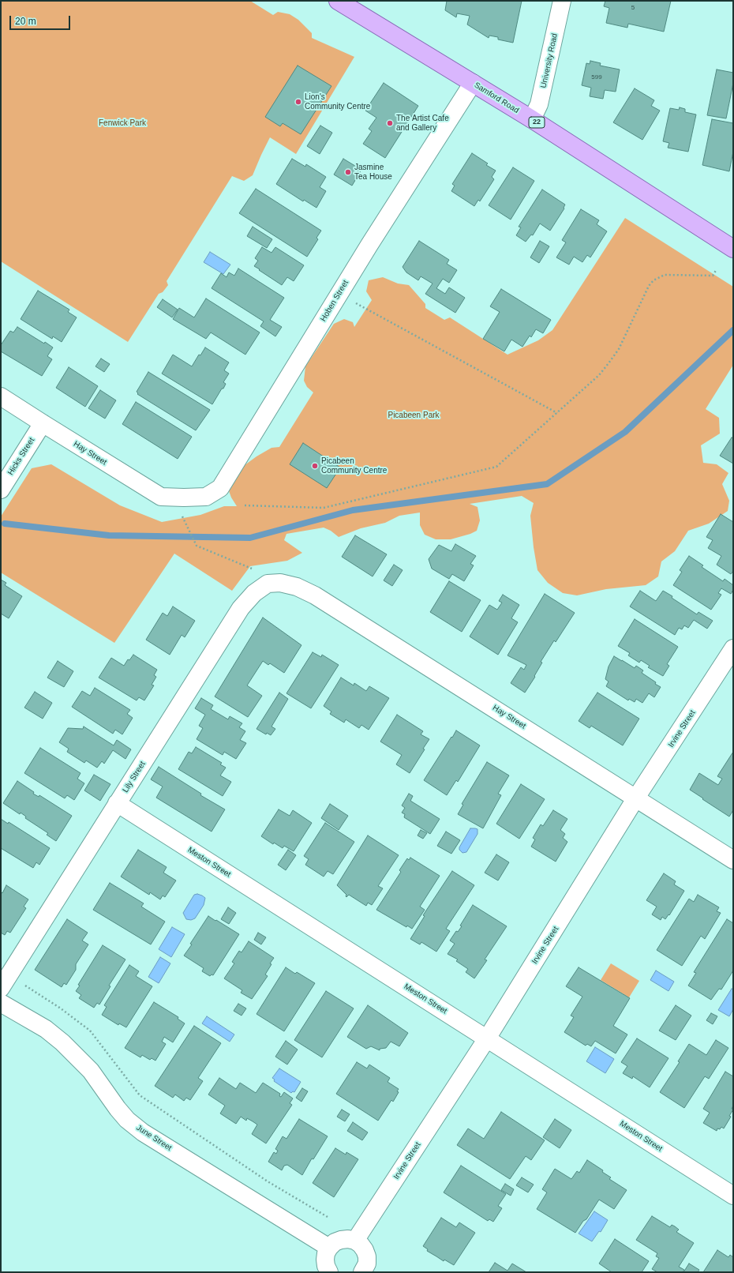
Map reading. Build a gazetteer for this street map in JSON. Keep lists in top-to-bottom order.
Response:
{
  "streets": {
    "main road": ["Samford Road", "22"],
    "street": [
      "University Road",
      "Hoben Street",
      "Hay Street",
      "Hicks Street",
      "Irvine Street",
      "Lily Street",
      "Meston Street",
      "June Street"
    ]
  },
  "crossings": [
    ["University Road", "Samford Road"],
    ["Samford Road", "Hoben Street"],
    ["Hoben Street", "Hay Street"],
    ["Hay Street", "Hicks Street"],
    ["Hay Street", "Irvine Street"],
    ["Hay Street", "Lily Street"],
    ["Irvine Street", "Meston Street"],
    ["Lily Street", "Meston Street"]
  ],
  "parks": ["Fenwick Park", "Picabeen Park"],
  "places": [
    "Lion's Community Centre",
    "The Artist Cafe and Gallery",
    "Jasmine Tea House",
    "Picabeen Community Centre"
  ],
  "house_numbers": ["5", "599"],
  "scale_bar": "20 m"
}
